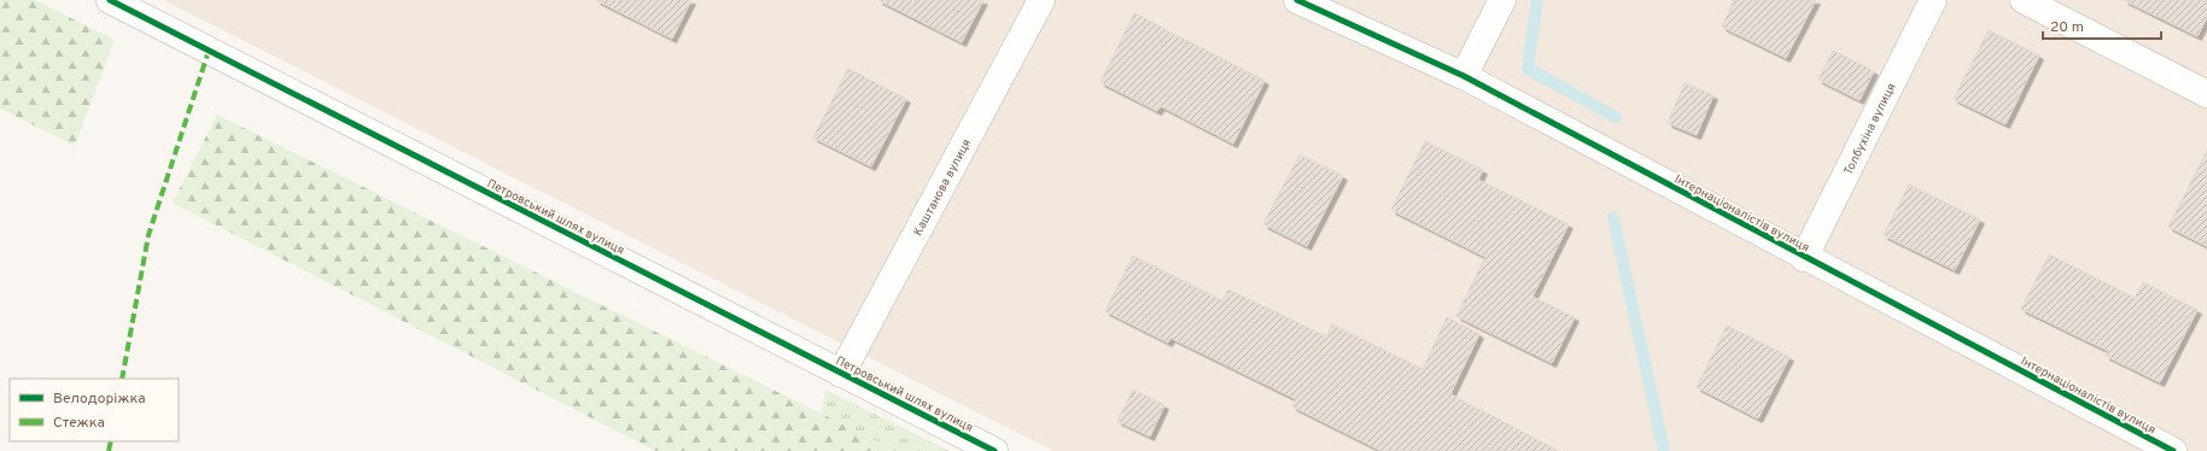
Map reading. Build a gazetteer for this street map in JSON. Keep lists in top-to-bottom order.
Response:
{
  "streets": {
    "street": [
      "Толбухіна вулиця",
      "Каштанова вулиця",
      "Інтернаціоналістів вулиця",
      "Петровський шлях вулиця"
    ]
  },
  "crossings": [
    ["Толбухіна вулиця", "Інтернаціоналістів вулиця"],
    ["Каштанова вулиця", "Петровський шлях вулиця"]
  ],
  "legend": ["Велодоріжка", "Стежка"],
  "scale_bar": "20 m"
}
